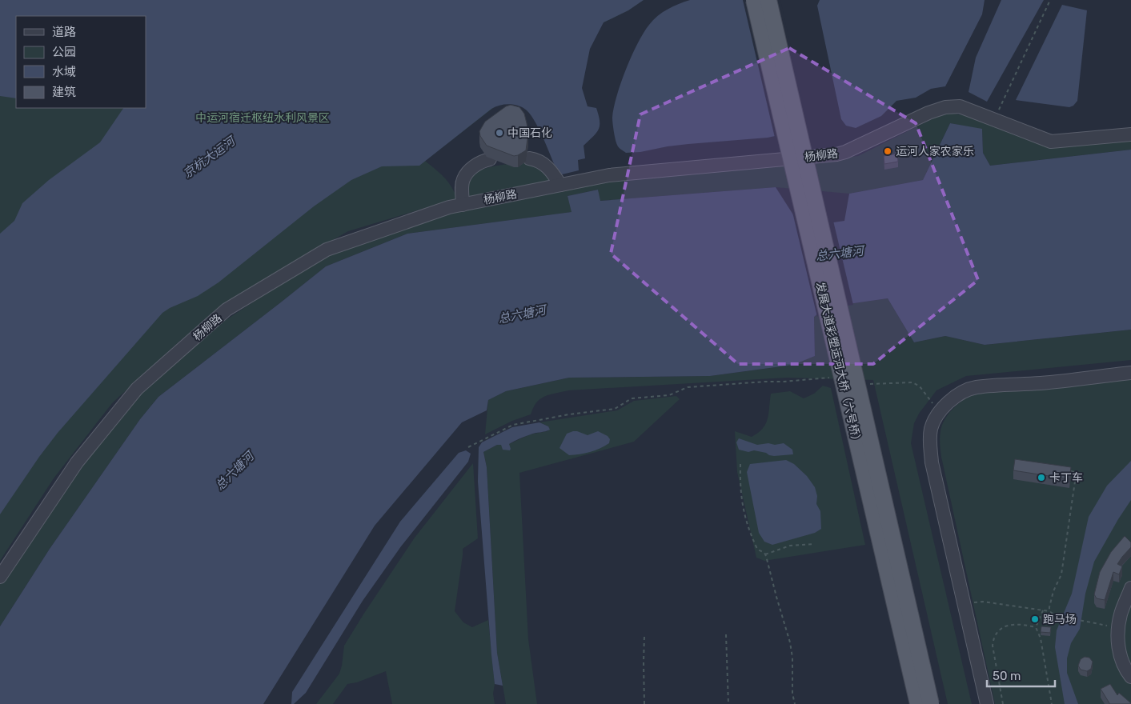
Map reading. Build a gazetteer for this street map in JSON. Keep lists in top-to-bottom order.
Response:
{
  "streets": {
    "main road": ["发展大道彩塑运河大桥（六号桥）"],
    "street": ["杨柳路"]
  },
  "water": ["京杭大运河", "总六塘河"],
  "parks": ["中运河宿迁枢纽水利风景区"],
  "places": [
    "中国石化",
    "运河人家农家乐",
    "卡丁车",
    "跑马场"
  ],
  "legend": [
    "道路",
    "公园",
    "水域",
    "建筑"
  ],
  "scale_bar": "50 m"
}
